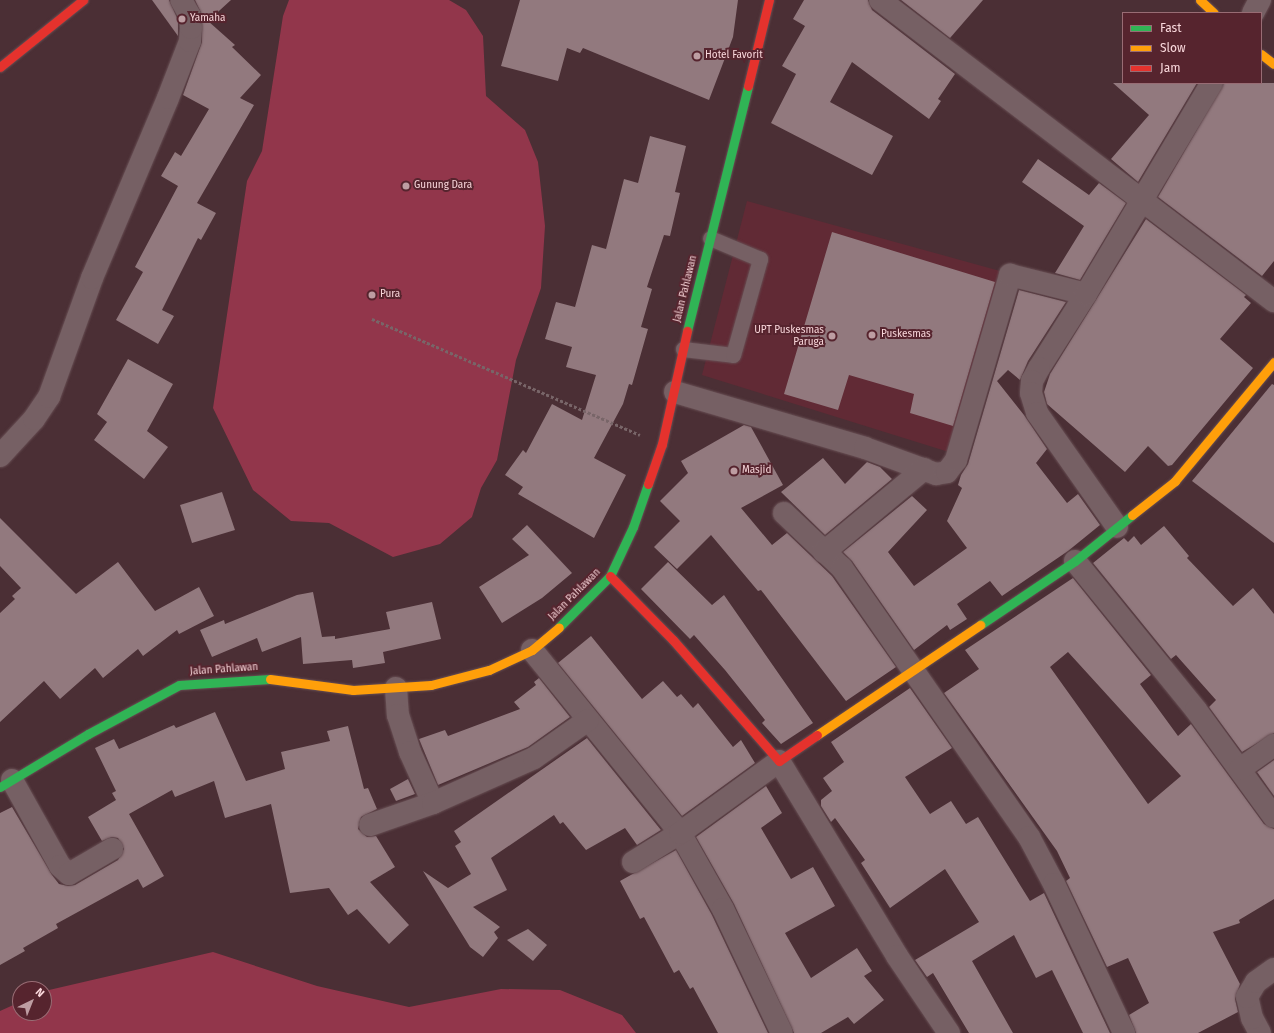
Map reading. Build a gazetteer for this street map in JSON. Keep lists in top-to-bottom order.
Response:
{
  "streets": {
    "main road": ["Jalan Pahlawan"]
  },
  "places": [
    "Yamaha",
    "Hotel Favorit",
    "Gunung Dara",
    "Pura",
    "Puskesmas",
    "UPT Puskesmas Paruga",
    "Masjid"
  ],
  "legend": ["Fast", "Slow", "Jam"],
  "north": "top right"
}
